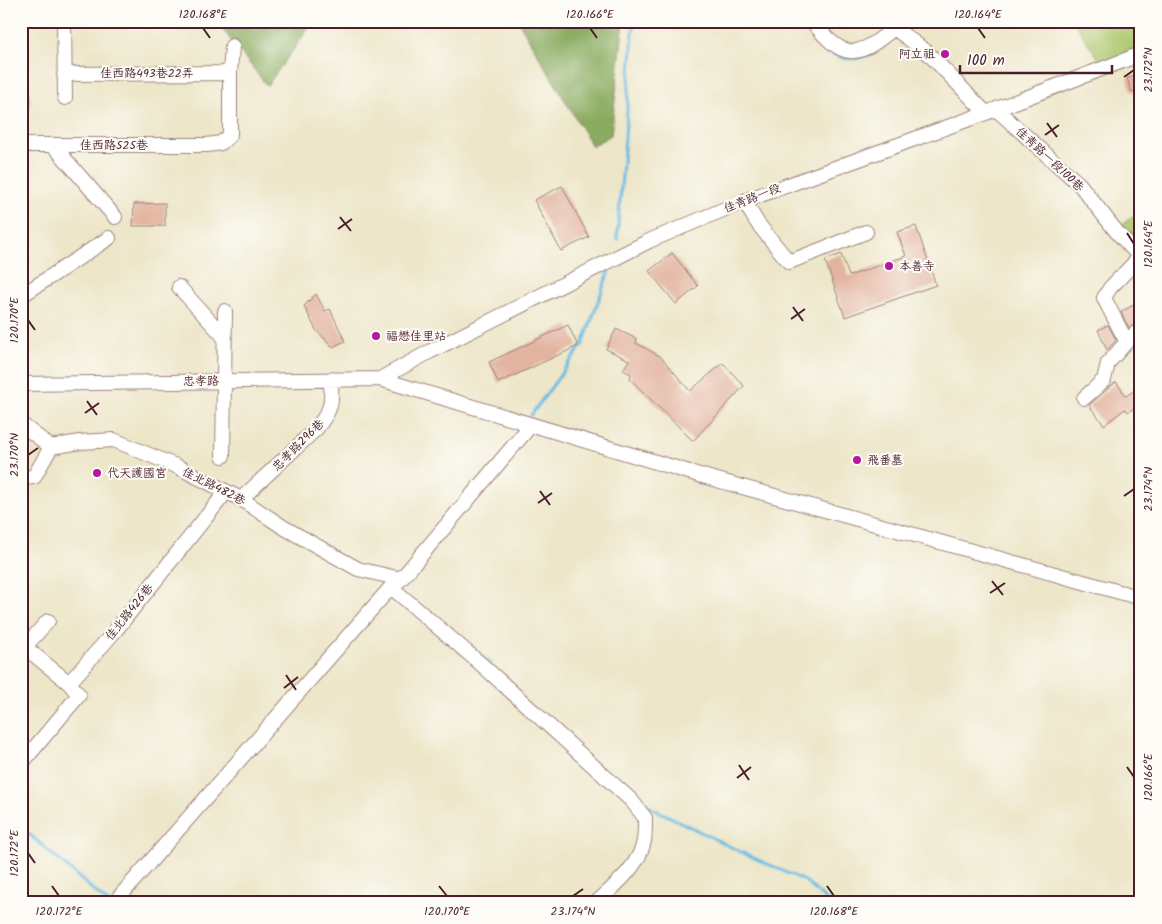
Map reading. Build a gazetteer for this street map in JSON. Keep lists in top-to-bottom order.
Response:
{
  "streets": {
    "street": [
      "佳西路493巷22弄",
      "佳西路525巷",
      "佳青路一段100巷",
      "佳青路一段",
      "忠孝路",
      "忠孝路296巷",
      "佳北路482巷",
      "佳北路426巷"
    ]
  },
  "crossings": [
    ["佳西路493巷22弄", "佳西路525巷"],
    ["佳青路一段100巷", "佳青路一段"],
    ["佳青路一段", "忠孝路"],
    ["忠孝路", "忠孝路296巷"],
    ["忠孝路296巷", "佳北路482巷"],
    ["佳北路482巷", "佳北路426巷"]
  ],
  "places": [
    "阿立祖",
    "本善寺",
    "福懋佳里站",
    "飛番墓",
    "代天護國宮"
  ],
  "scale_bar": "100 m",
  "coordinates": [
    "120.168°E",
    "120.166°E",
    "120.164°E",
    "23.172°N",
    "120.170°E",
    "23.170°N",
    "23.174°N",
    "120.172°E"
  ]
}
